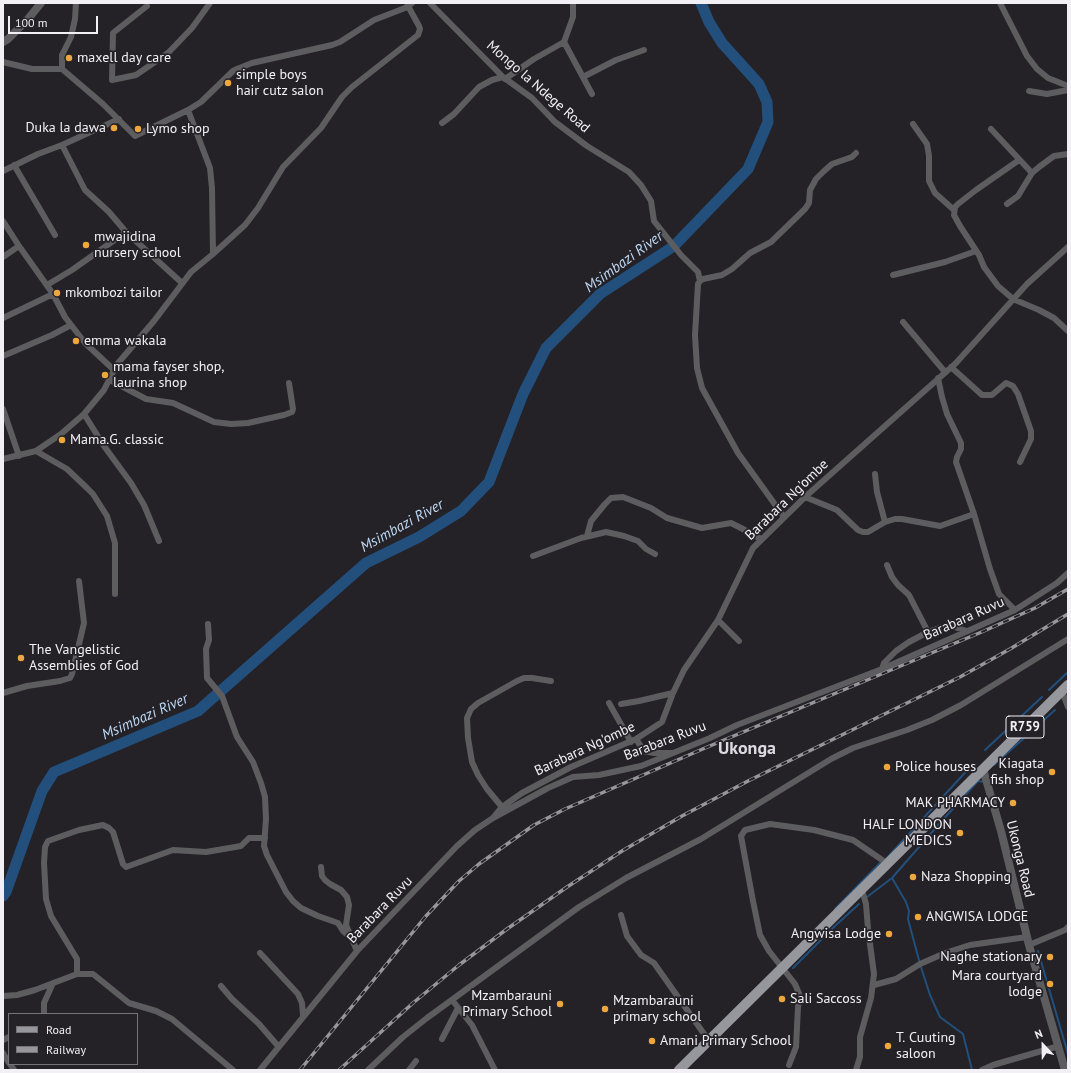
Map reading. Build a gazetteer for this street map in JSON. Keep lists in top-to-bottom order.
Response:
{
  "streets": {
    "main road": ["R759"],
    "street": [
      "Mongo la Ndege Road",
      "Barabara Ng'ombe",
      "Barabara Ruvu",
      "Ukonga Road"
    ]
  },
  "crossings": [
    ["Barabara Ng'ombe", "Barabara Ruvu"],
    ["R759", "Ukonga Road"]
  ],
  "districts": ["Ukonga"],
  "water": ["Msimbazi River"],
  "places": [
    "maxell day care",
    "simple boys hair cutz salon",
    "Duka la dawa",
    "Lymo shop",
    "mwajidina nursery school",
    "mkombozi tailor",
    "emma wakala",
    "mama fayser shop, laurina shop",
    "Mama.G. classic",
    "The Vangelistic Assemblies of God",
    "Police houses",
    "Kiagata fish shop",
    "MAK PHARMACY",
    "HALF LONDON MEDICS",
    "Naza Shopping",
    "ANGWISA LODGE",
    "Angwisa Lodge",
    "Naghe stationary",
    "Mara courtyard lodge",
    "Sali Saccoss",
    "Mzambarauni Primary School",
    "Mzambarauni primary school",
    "Amani Primary School",
    "T. Cuuting saloon"
  ],
  "legend": ["Road", "Railway"],
  "scale_bar": "100 m",
  "north": "top"
}
